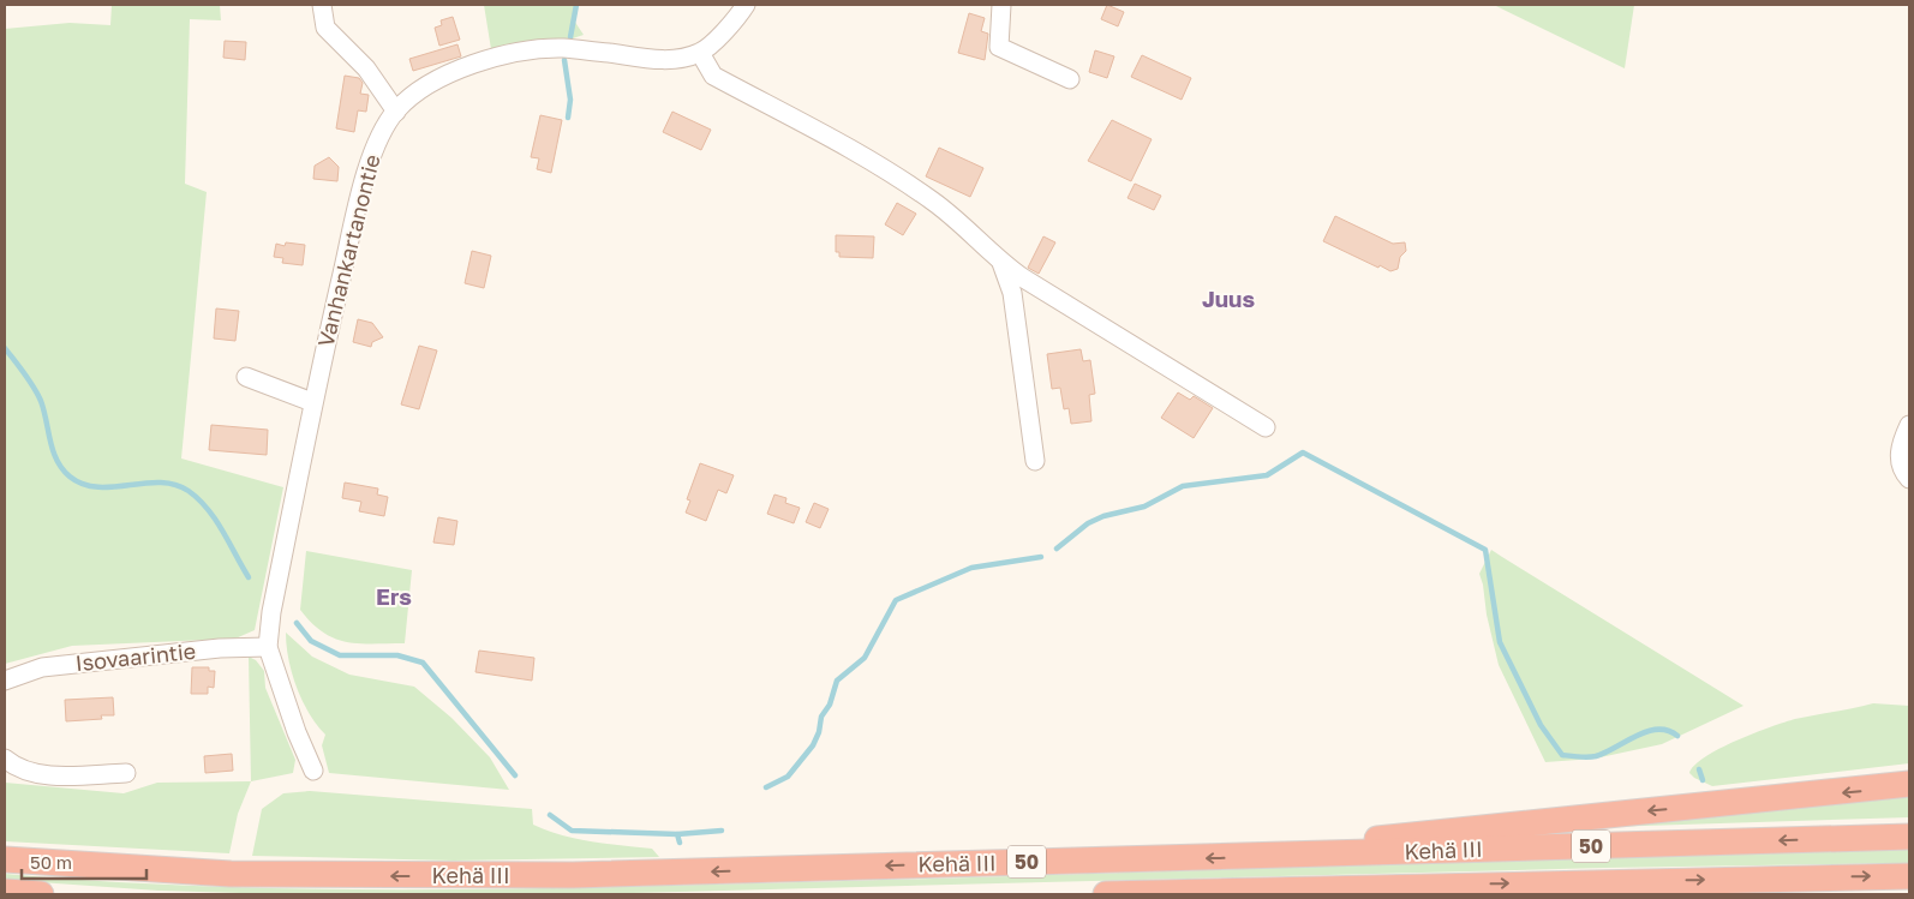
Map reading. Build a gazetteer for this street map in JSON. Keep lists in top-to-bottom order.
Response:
{
  "streets": {
    "highway": ["50", "Kehä III"],
    "street": ["Vanhankartanontie", "Isovaarintie"]
  },
  "crossings": [
    ["Vanhankartanontie", "Isovaarintie"]
  ],
  "districts": ["Juus", "Ers"],
  "scale_bar": "50 m"
}
